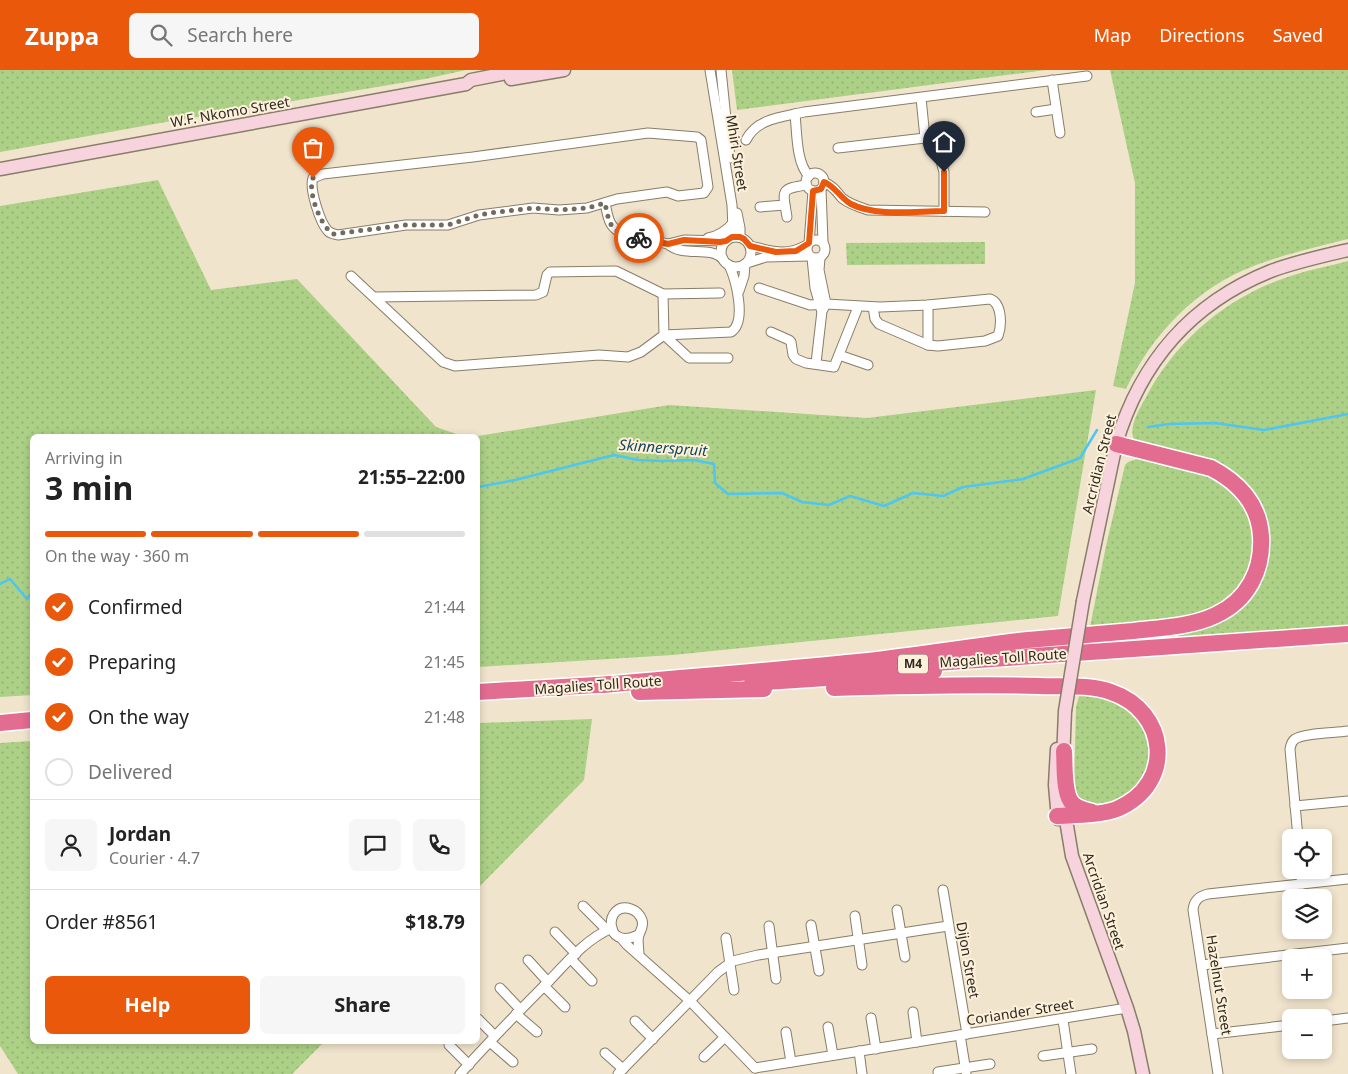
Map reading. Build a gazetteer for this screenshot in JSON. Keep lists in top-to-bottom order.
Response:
{
  "streets": {
    "highway": ["Magalies Toll Route", "M4"],
    "street": [
      "W.F. Nkomo Street",
      "Mhiri Street",
      "Arcridian Street",
      "Dijon Street",
      "Hazelnut Street",
      "Coriander Street"
    ]
  },
  "crossings": [
    ["Arcridian Street", "Coriander Street"],
    ["Dijon Street", "Coriander Street"]
  ],
  "water": ["Skinnerspruit"],
  "page": {
    "header": "Zuppa",
    "search": "Search here",
    "nav": ["Map", "Directions", "Saved"],
    "heading": ["3 min", "Arriving in", "21:55–22:00"],
    "panel": [
      "Jordan",
      "Courier · 4.7",
      "Order #8561",
      "$18.79"
    ],
    "bar": "On the way · 360 m",
    "list": [
      ["Confirmed", "21:44"],
      ["Preparing", "21:45"],
      ["On the way", "21:48"],
      "Delivered"
    ],
    "map_buttons": ["+", "−"],
    "buttons": ["Help", "Share"]
  }
}
